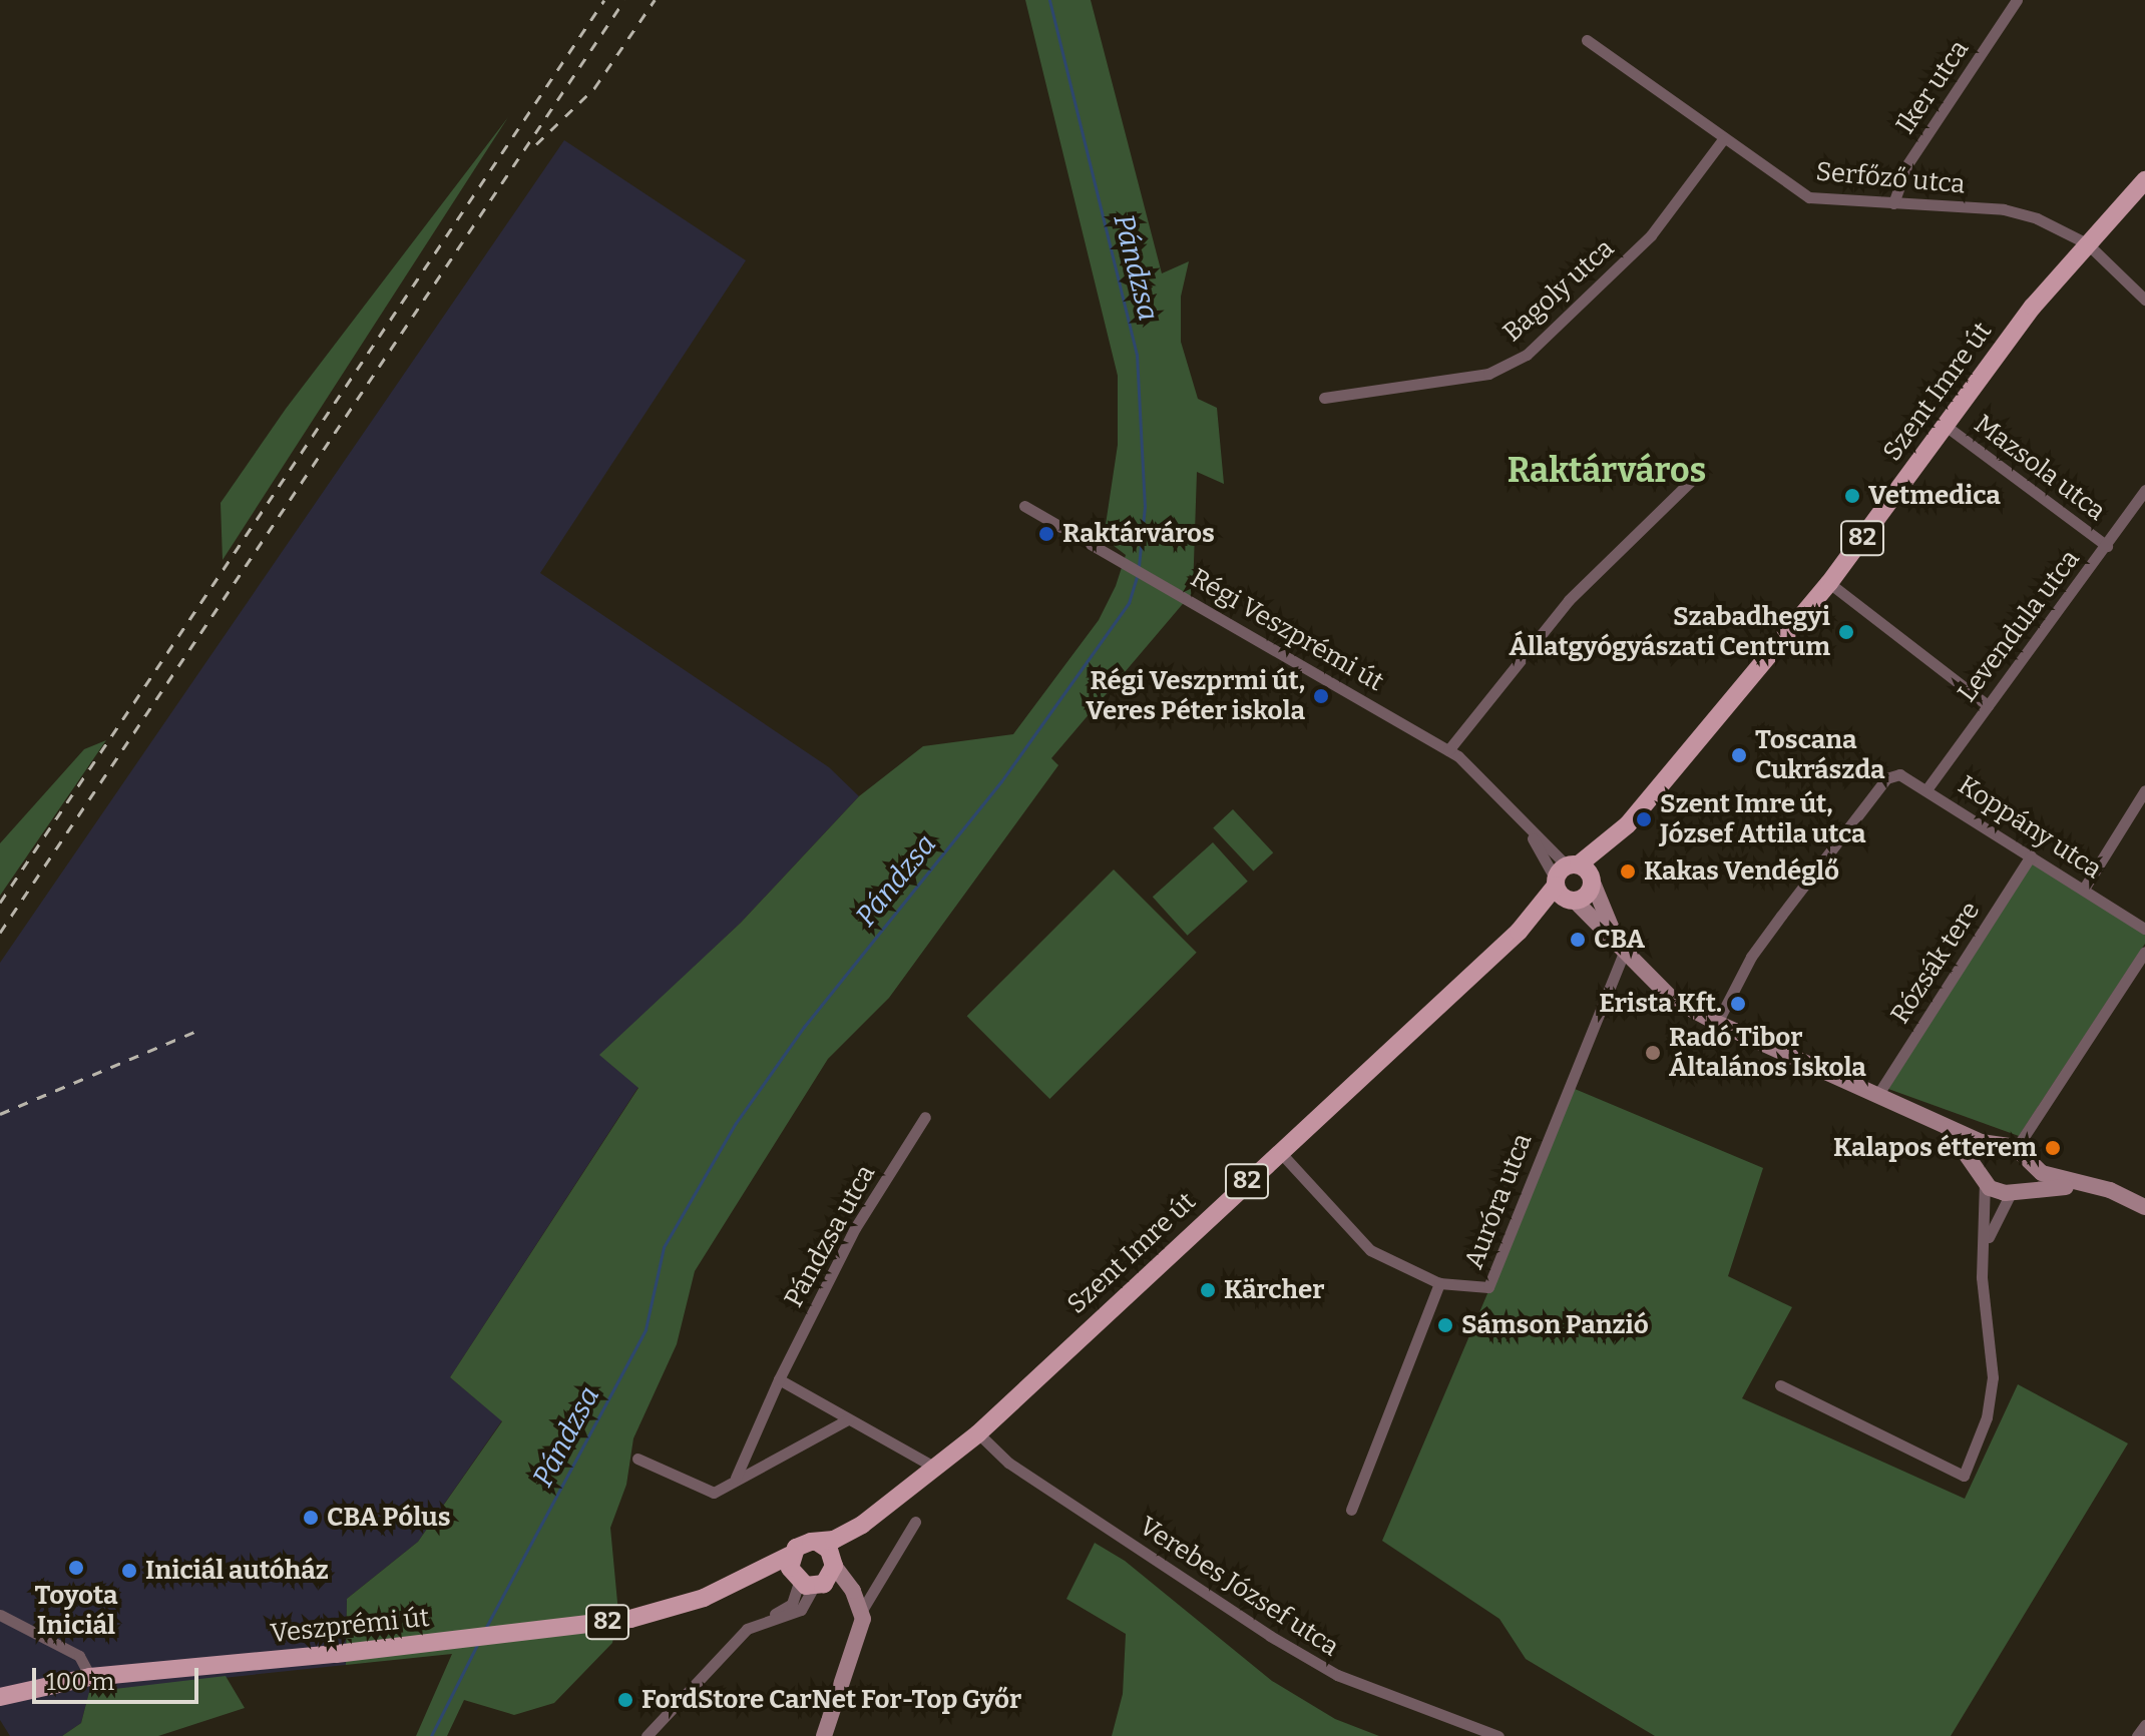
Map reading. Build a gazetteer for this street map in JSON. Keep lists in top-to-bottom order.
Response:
{
  "streets": {
    "main road": ["Szent Imre út", "82", "Veszprémi út"],
    "street": [
      "Iker utca",
      "Serfőző utca",
      "Bagoly utca",
      "Mazsola utca",
      "Levendula utca",
      "Régi Veszprémi út",
      "Koppány utca",
      "Rózsák tere",
      "Auróra utca",
      "Pándzsa utca",
      "Verebes József utca"
    ]
  },
  "crossings": [
    ["Iker utca", "Serfőző utca"],
    ["Serfőző utca", "Bagoly utca"],
    ["Serfőző utca", "Szent Imre út"],
    ["Szent Imre út", "Mazsola utca"],
    ["Szent Imre út", "82"],
    ["Szent Imre út", "Régi Veszprémi út"],
    ["Szent Imre út", "Verebes József utca"],
    ["Mazsola utca", "Levendula utca"],
    ["82", "Régi Veszprémi út"],
    ["82", "Veszprémi út"],
    ["Levendula utca", "Koppány utca"],
    ["Koppány utca", "Rózsák tere"]
  ],
  "districts": ["Raktárváros"],
  "water": ["Pándzsa"],
  "places": [
    "Vetmedica",
    "Raktárváros",
    "Szabadhegyi Állatgyógyászati Centrum",
    "Régi Veszprmi út, Veres Péter iskola",
    "Toscana Cukrászda",
    "Szent Imre út, József Attila utca",
    "Kakas Vendéglő",
    "CBA",
    "Erista Kft.",
    "Radó Tibor Általános Iskola",
    "Kalapos étterem",
    "Kärcher",
    "Sámson Panzió",
    "CBA Pólus",
    "Toyota Iniciál",
    "Iniciál autóház",
    "FordStore CarNet For-Top Győr"
  ],
  "scale_bar": "100 m"
}
